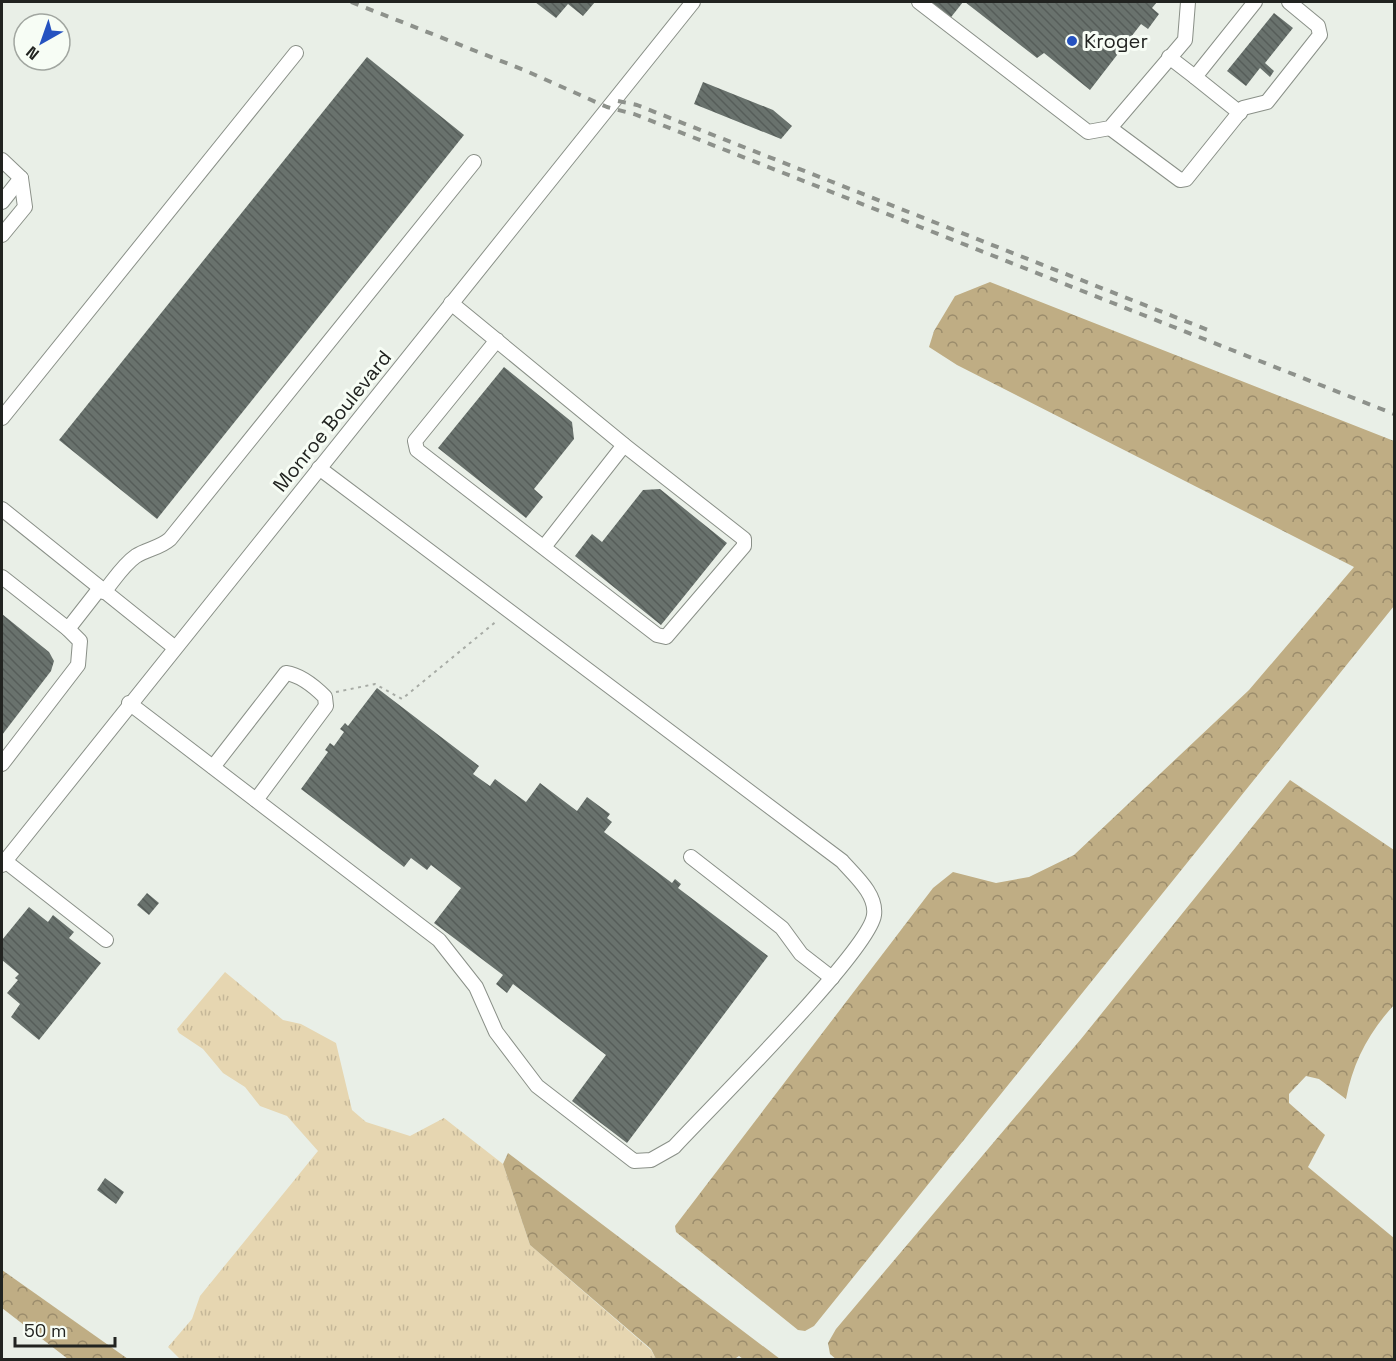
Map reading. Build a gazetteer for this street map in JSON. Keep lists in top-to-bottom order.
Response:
{
  "streets": {
    "street": ["Monroe Boulevard"]
  },
  "places": ["Kroger"],
  "scale_bar": "50 m",
  "north": "bottom left"
}
